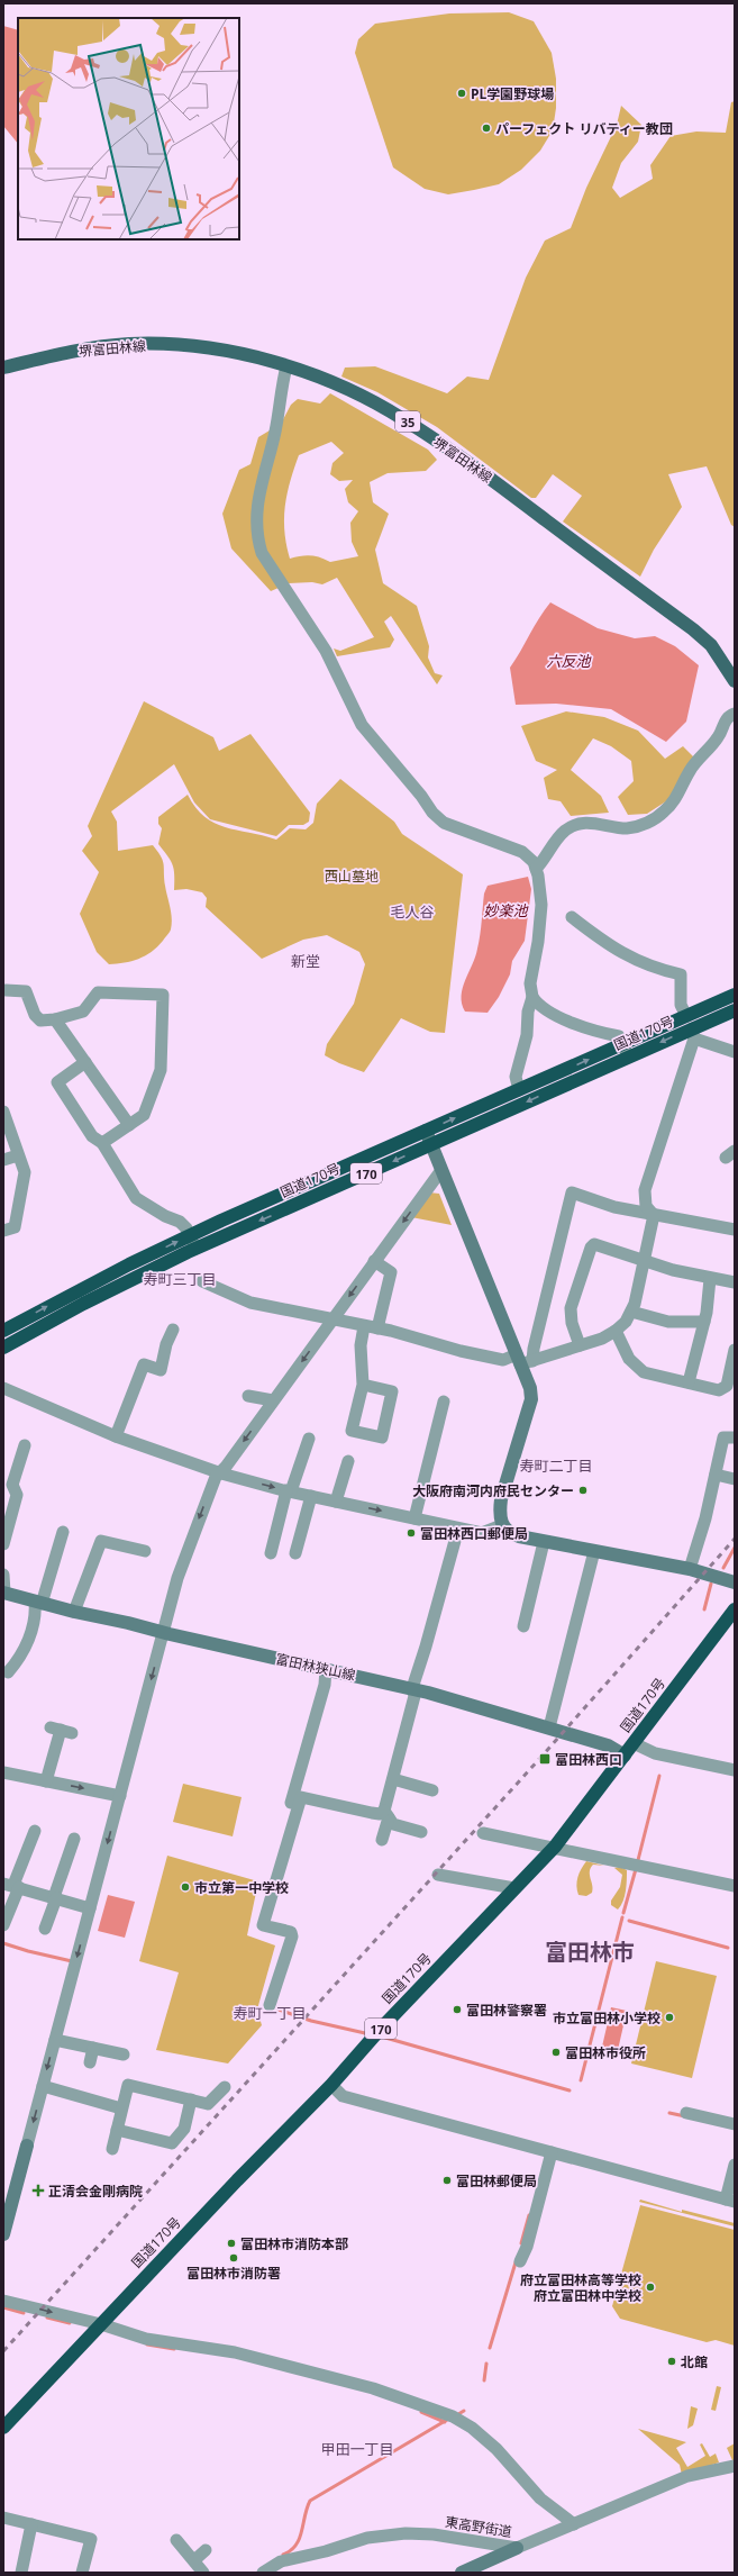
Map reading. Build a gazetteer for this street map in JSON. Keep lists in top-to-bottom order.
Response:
{
  "streets": {
    "highway": ["国道170号", "170"],
    "main road": ["堺富田林線", "35"],
    "street": ["富田林狭山線", "東高野街道"]
  },
  "crossings": [
    ["国道170号", "富田林狭山線"]
  ],
  "districts": [
    "毛人谷",
    "新堂",
    "寿町三丁目",
    "寿町二丁目",
    "富田林市",
    "寿町一丁目",
    "甲田一丁目"
  ],
  "water": ["六反池", "妙楽池"],
  "parks": ["西山墓地"],
  "places": {
    "other": [
      "PL学園野球場",
      "パーフェクト リバティー教団",
      "大阪府南河内府民センター",
      "富田林西口郵便局",
      "市立第一中学校",
      "富田林警察署",
      "市立富田林小学校",
      "富田林市役所",
      "富田林郵便局",
      "富田林市消防本部",
      "富田林市消防署",
      "府立富田林高等学校 府立富田林中学校",
      "北館"
    ],
    "transit": ["富田林西口"],
    "health": ["正清会金剛病院"]
  }
}
